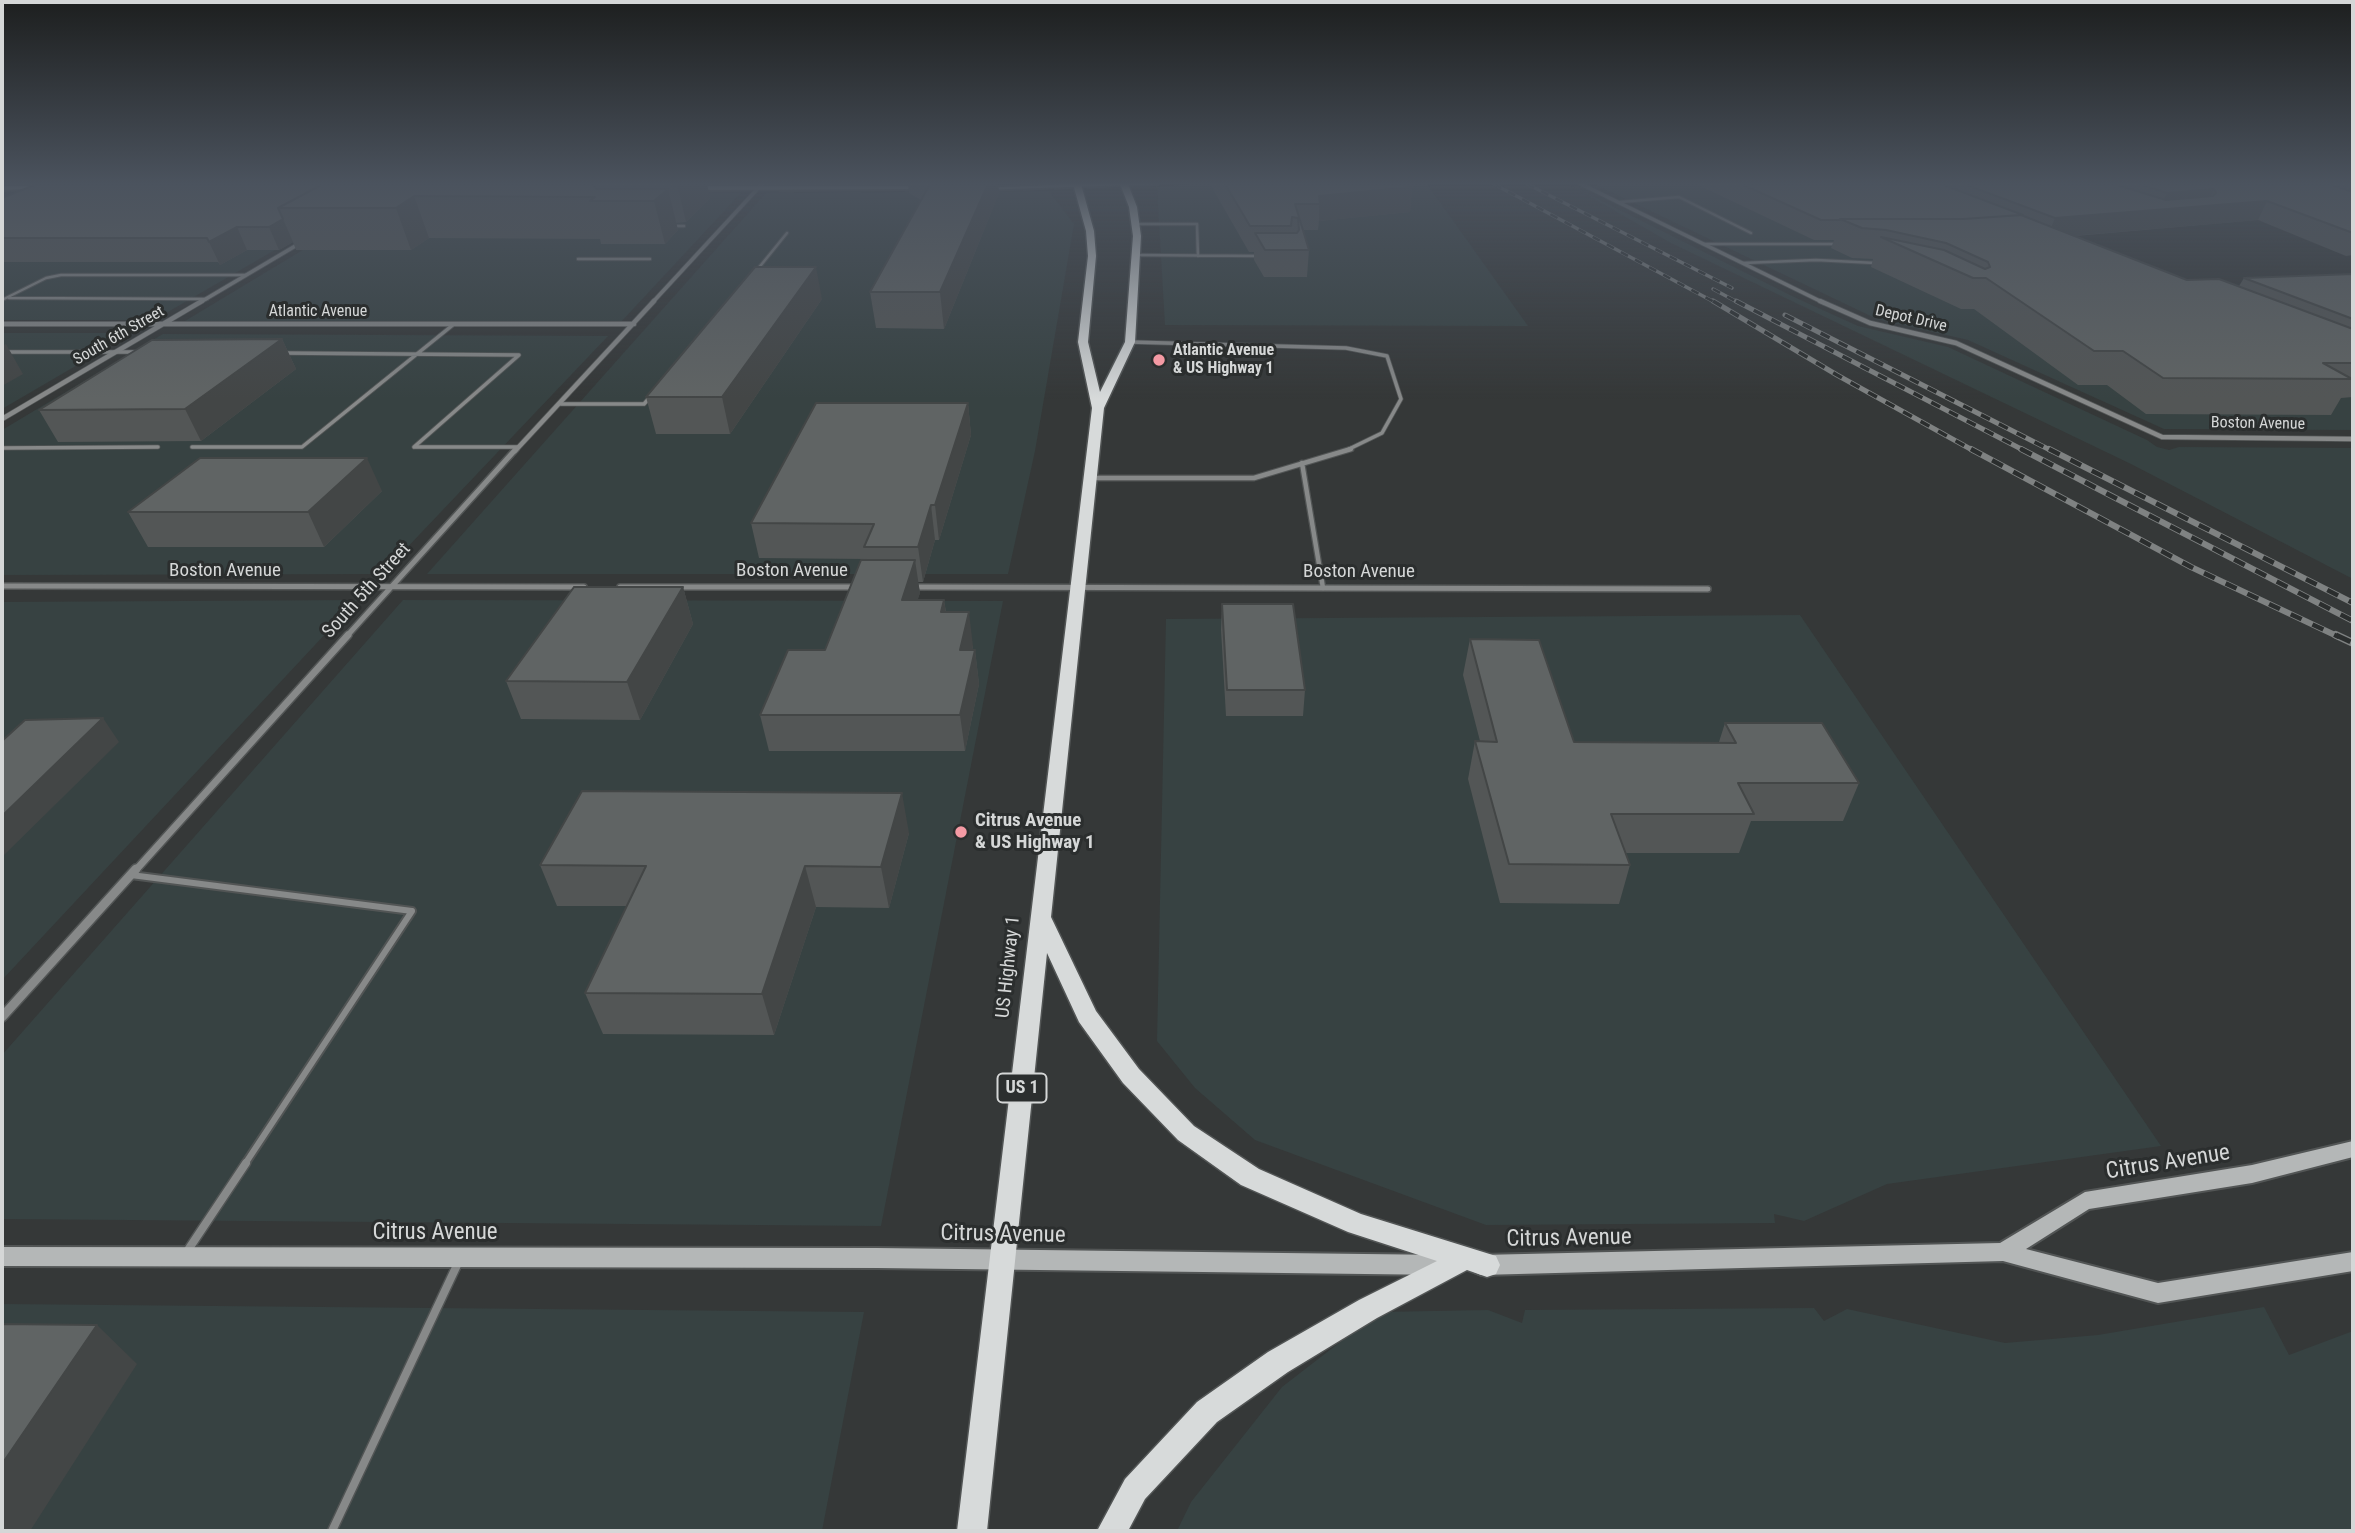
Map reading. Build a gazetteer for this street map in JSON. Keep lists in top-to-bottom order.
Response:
{
  "streets": {
    "main road": ["US Highway 1", "US 1", "Citrus Avenue"],
    "street": [
      "Atlantic Avenue",
      "Depot Drive",
      "South 6th Street",
      "Boston Avenue",
      "South 5th Street"
    ]
  },
  "crossings": [
    ["Atlantic Avenue", "South 6th Street"],
    ["Atlantic Avenue", "South 5th Street"],
    ["Depot Drive", "Boston Avenue"],
    ["Boston Avenue", "South 5th Street"],
    ["Boston Avenue", "US Highway 1"],
    ["US Highway 1", "Citrus Avenue"]
  ],
  "places": ["Atlantic Avenue & US Highway 1", "Citrus Avenue & US Highway 1"]
}
